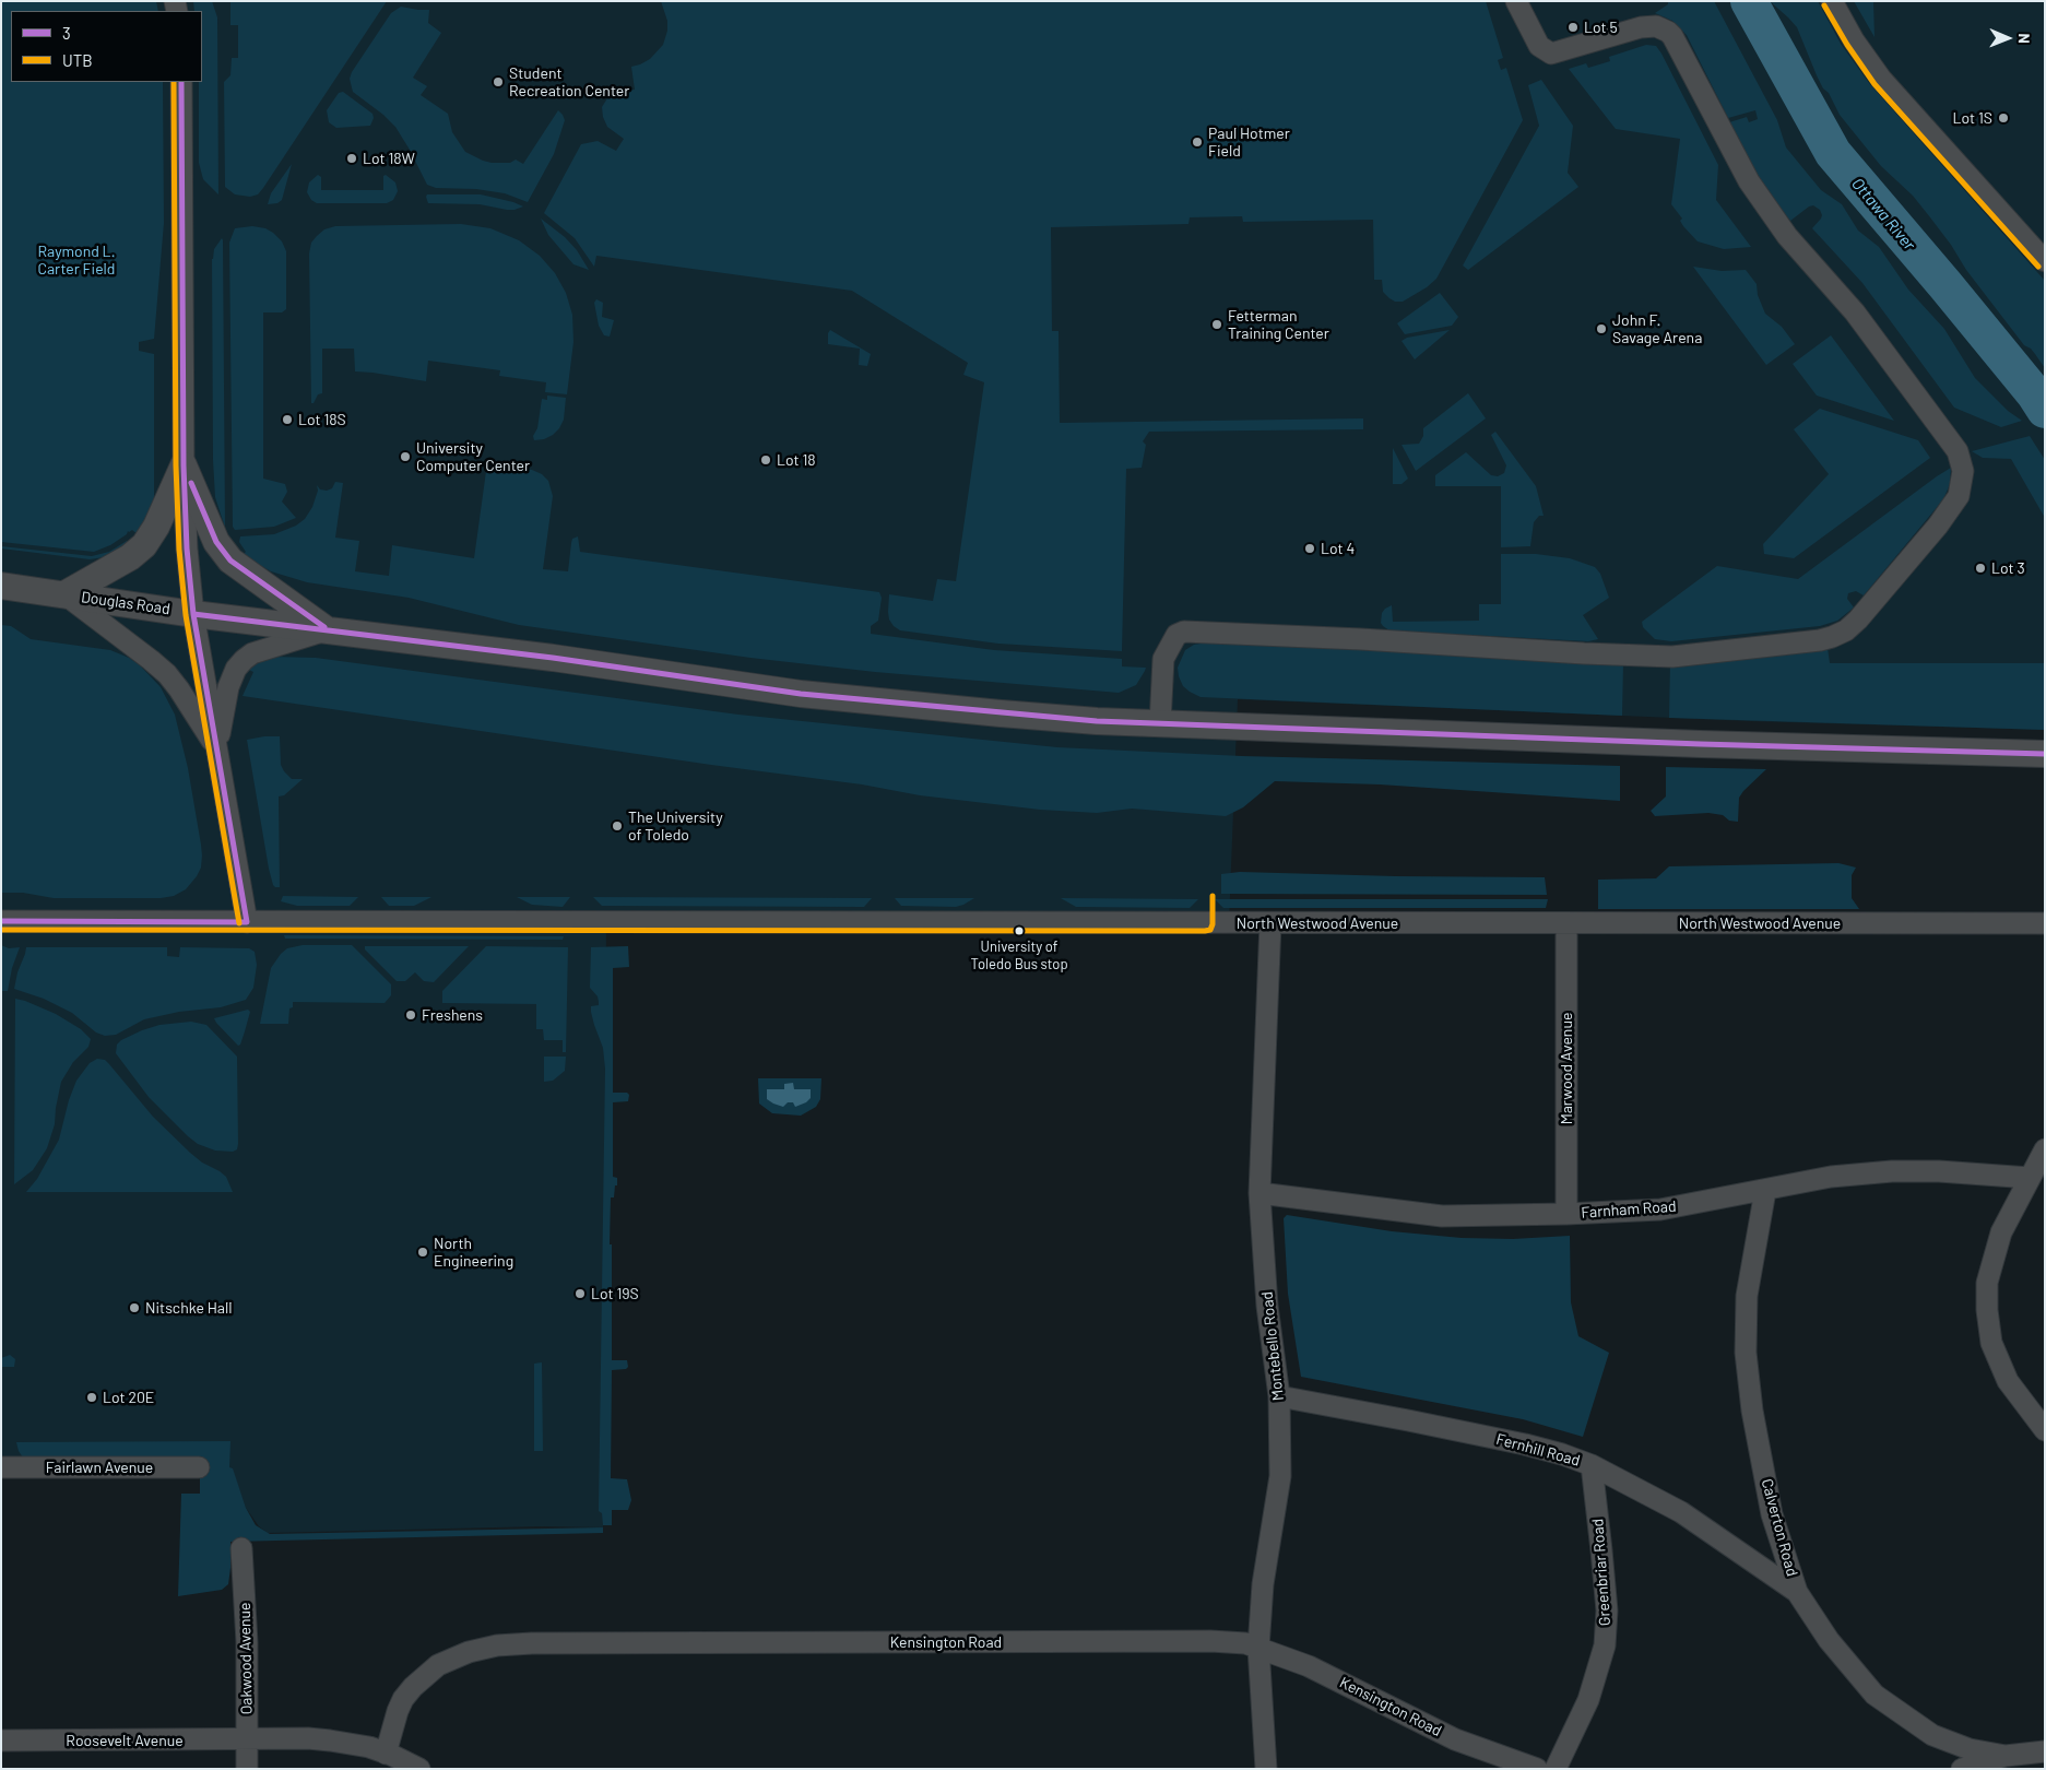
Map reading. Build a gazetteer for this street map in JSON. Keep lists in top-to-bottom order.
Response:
{
  "streets": {
    "street": [
      "Douglas Road",
      "North Westwood Avenue",
      "Marwood Avenue",
      "Farnham Road",
      "Montebello Road",
      "Fernhill Road",
      "Fairlawn Avenue",
      "Calverton Road",
      "Greenbriar Road",
      "Kensington Road",
      "Oakwood Avenue",
      "Roosevelt Avenue"
    ]
  },
  "crossings": [
    ["North Westwood Avenue", "Marwood Avenue"],
    ["North Westwood Avenue", "Montebello Road"],
    ["Marwood Avenue", "Farnham Road"],
    ["Farnham Road", "Montebello Road"],
    ["Farnham Road", "Calverton Road"],
    ["Montebello Road", "Fernhill Road"],
    ["Montebello Road", "Kensington Road"],
    ["Fernhill Road", "Calverton Road"],
    ["Fernhill Road", "Greenbriar Road"],
    ["Kensington Road", "Roosevelt Avenue"],
    ["Oakwood Avenue", "Roosevelt Avenue"]
  ],
  "water": ["Ottawa River"],
  "parks": ["Raymond L. Carter Field"],
  "places": [
    "Lot 5",
    "Student Recreation Center",
    "Lot 1S",
    "Paul Hotmer Field",
    "Lot 18W",
    "Fetterman Training Center",
    "John F. Savage Arena",
    "Lot 18S",
    "University Computer Center",
    "Lot 18",
    "Lot 4",
    "Lot 3",
    "The University of Toledo",
    "University of Toledo Bus stop",
    "Freshens",
    "North Engineering",
    "Lot 19S",
    "Nitschke Hall",
    "Lot 20E"
  ],
  "lines": ["transit line UTB", "transit line 3"],
  "legend": ["3", "UTB"],
  "north": "right"
}
